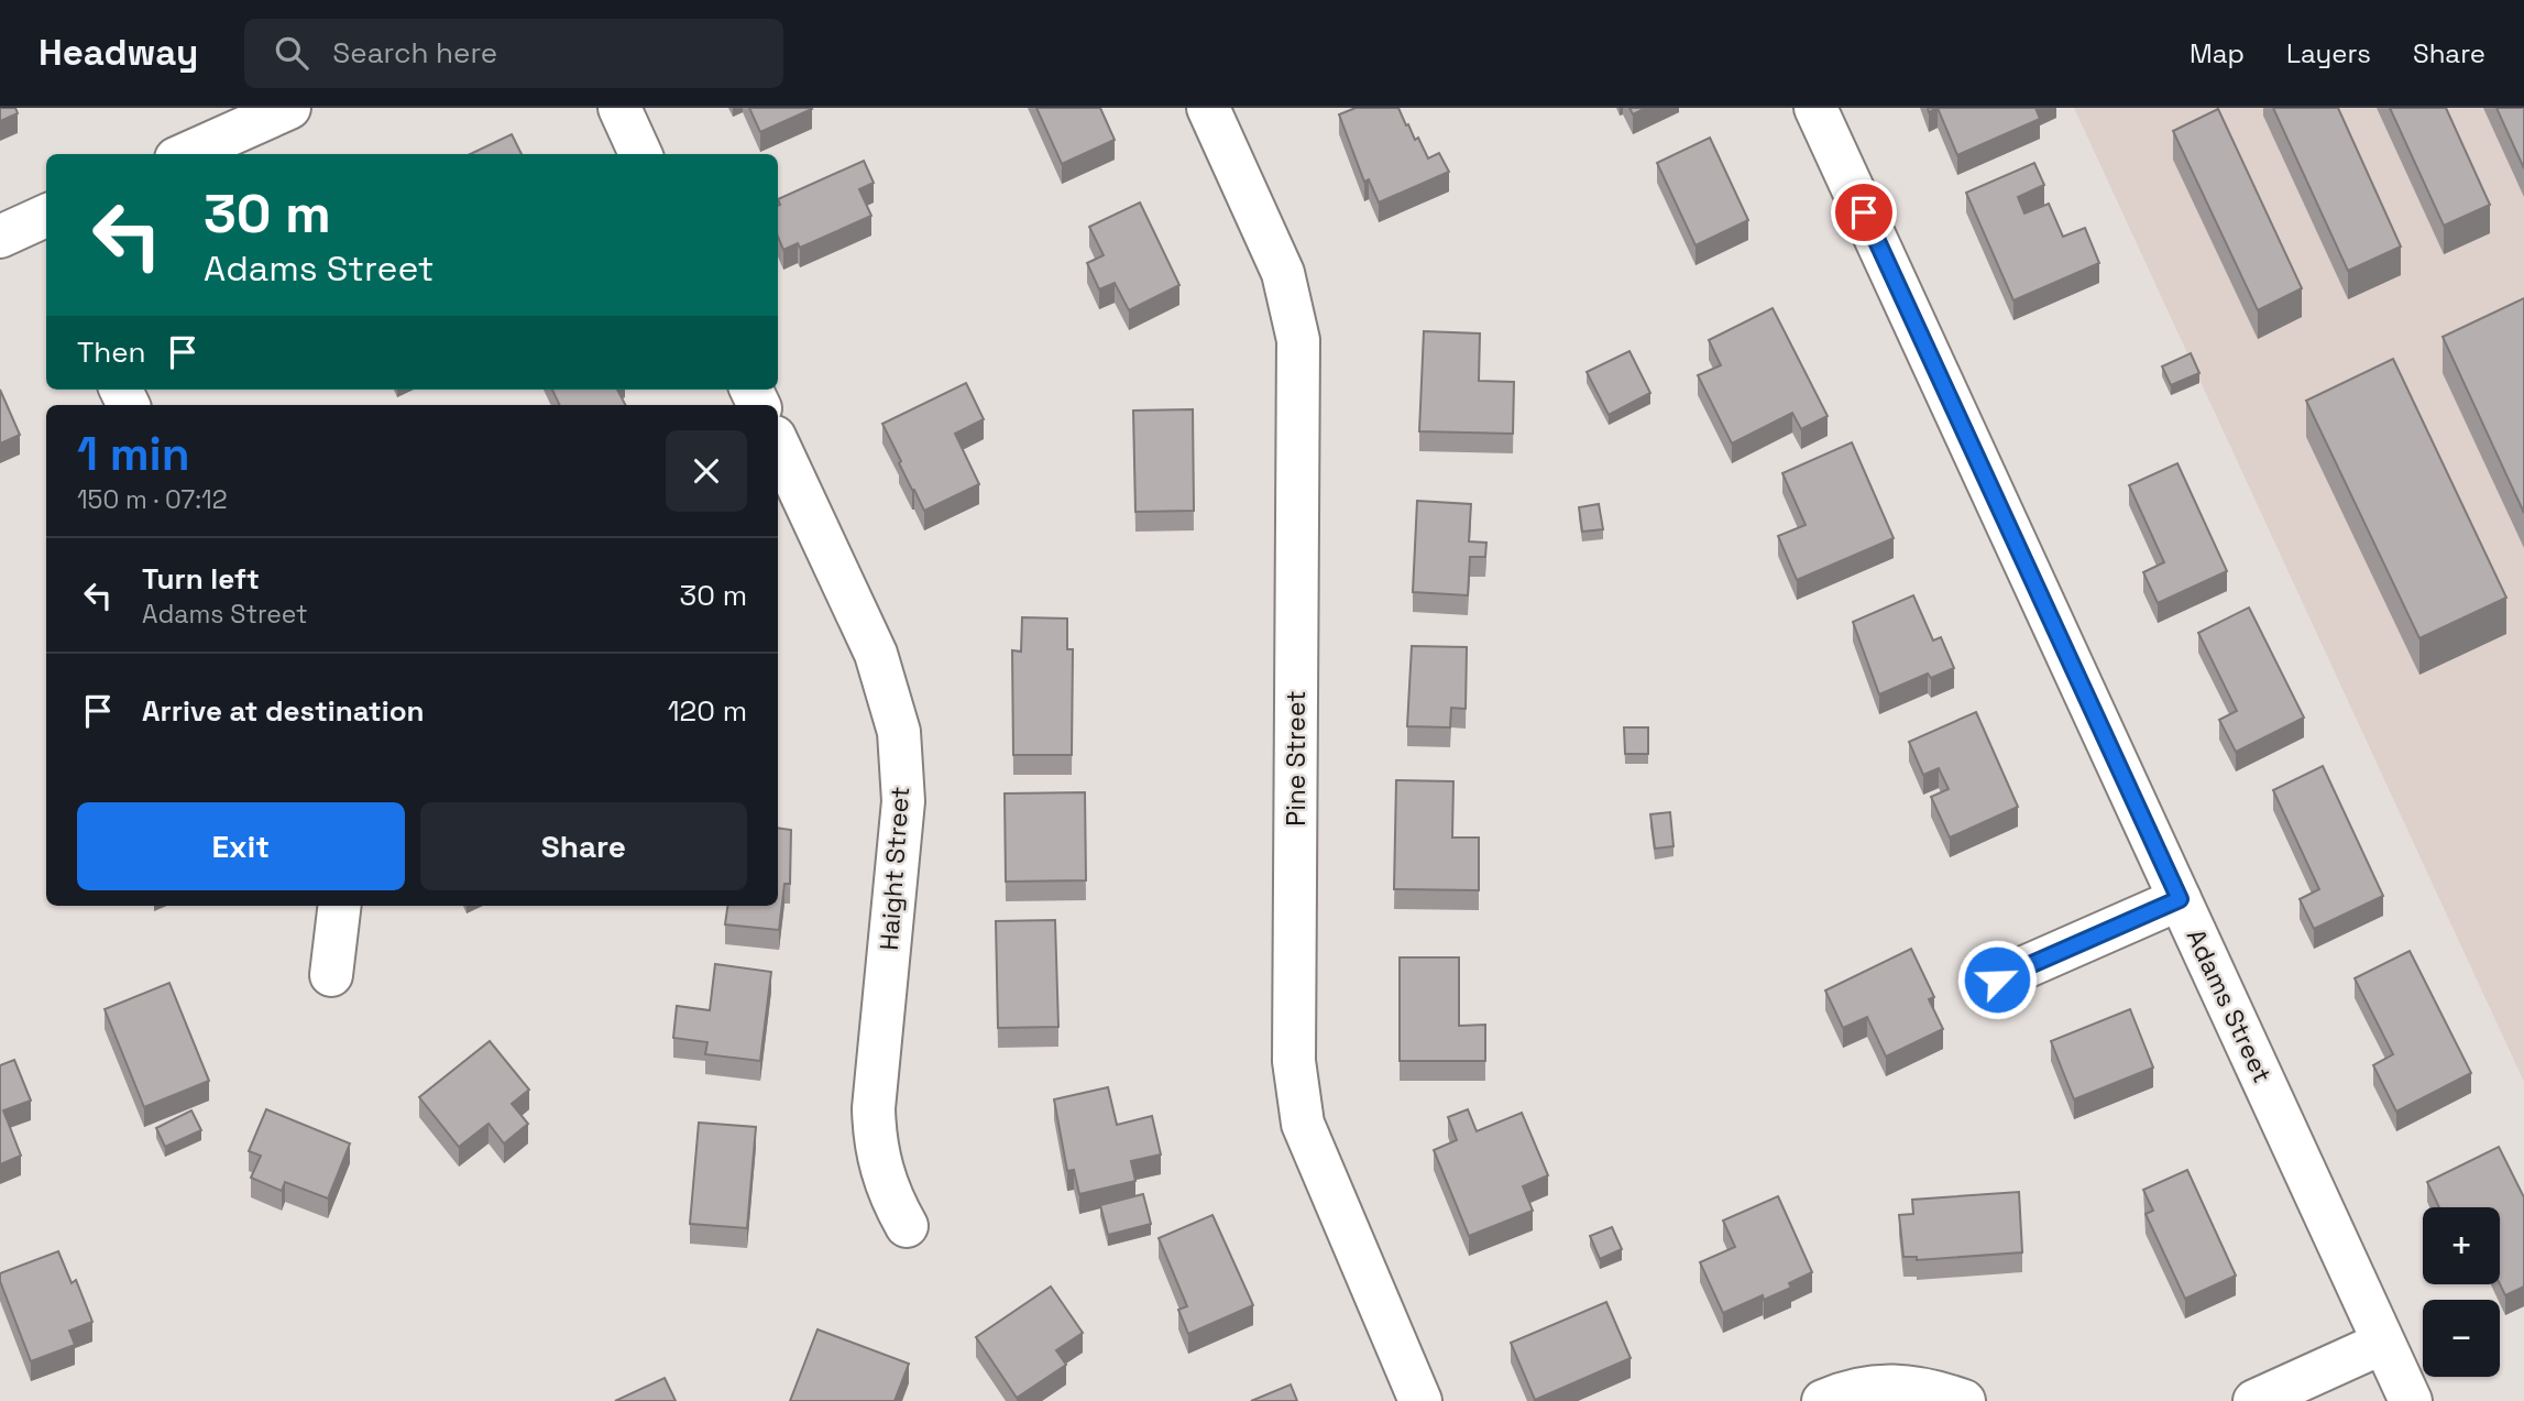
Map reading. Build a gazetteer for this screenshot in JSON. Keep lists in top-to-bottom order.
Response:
{
  "streets": {
    "street": ["Pine Street", "Haight Street", "Adams Street"]
  },
  "page": {
    "header": "Headway",
    "search": "Search here",
    "nav": ["Map", "Layers", "Share"],
    "turn": ["30 m", "Adams Street"],
    "then": "Then",
    "heading": ["1 min", "150 m · 07:12"],
    "list": [
      {
        "name": "Turn left",
        "note": "Adams Street",
        "value": "30 m"
      },
      {
        "name": "Arrive at destination",
        "value": "120 m"
      }
    ],
    "buttons": ["Exit", "Share"],
    "map_buttons": ["+", "−"]
  }
}
